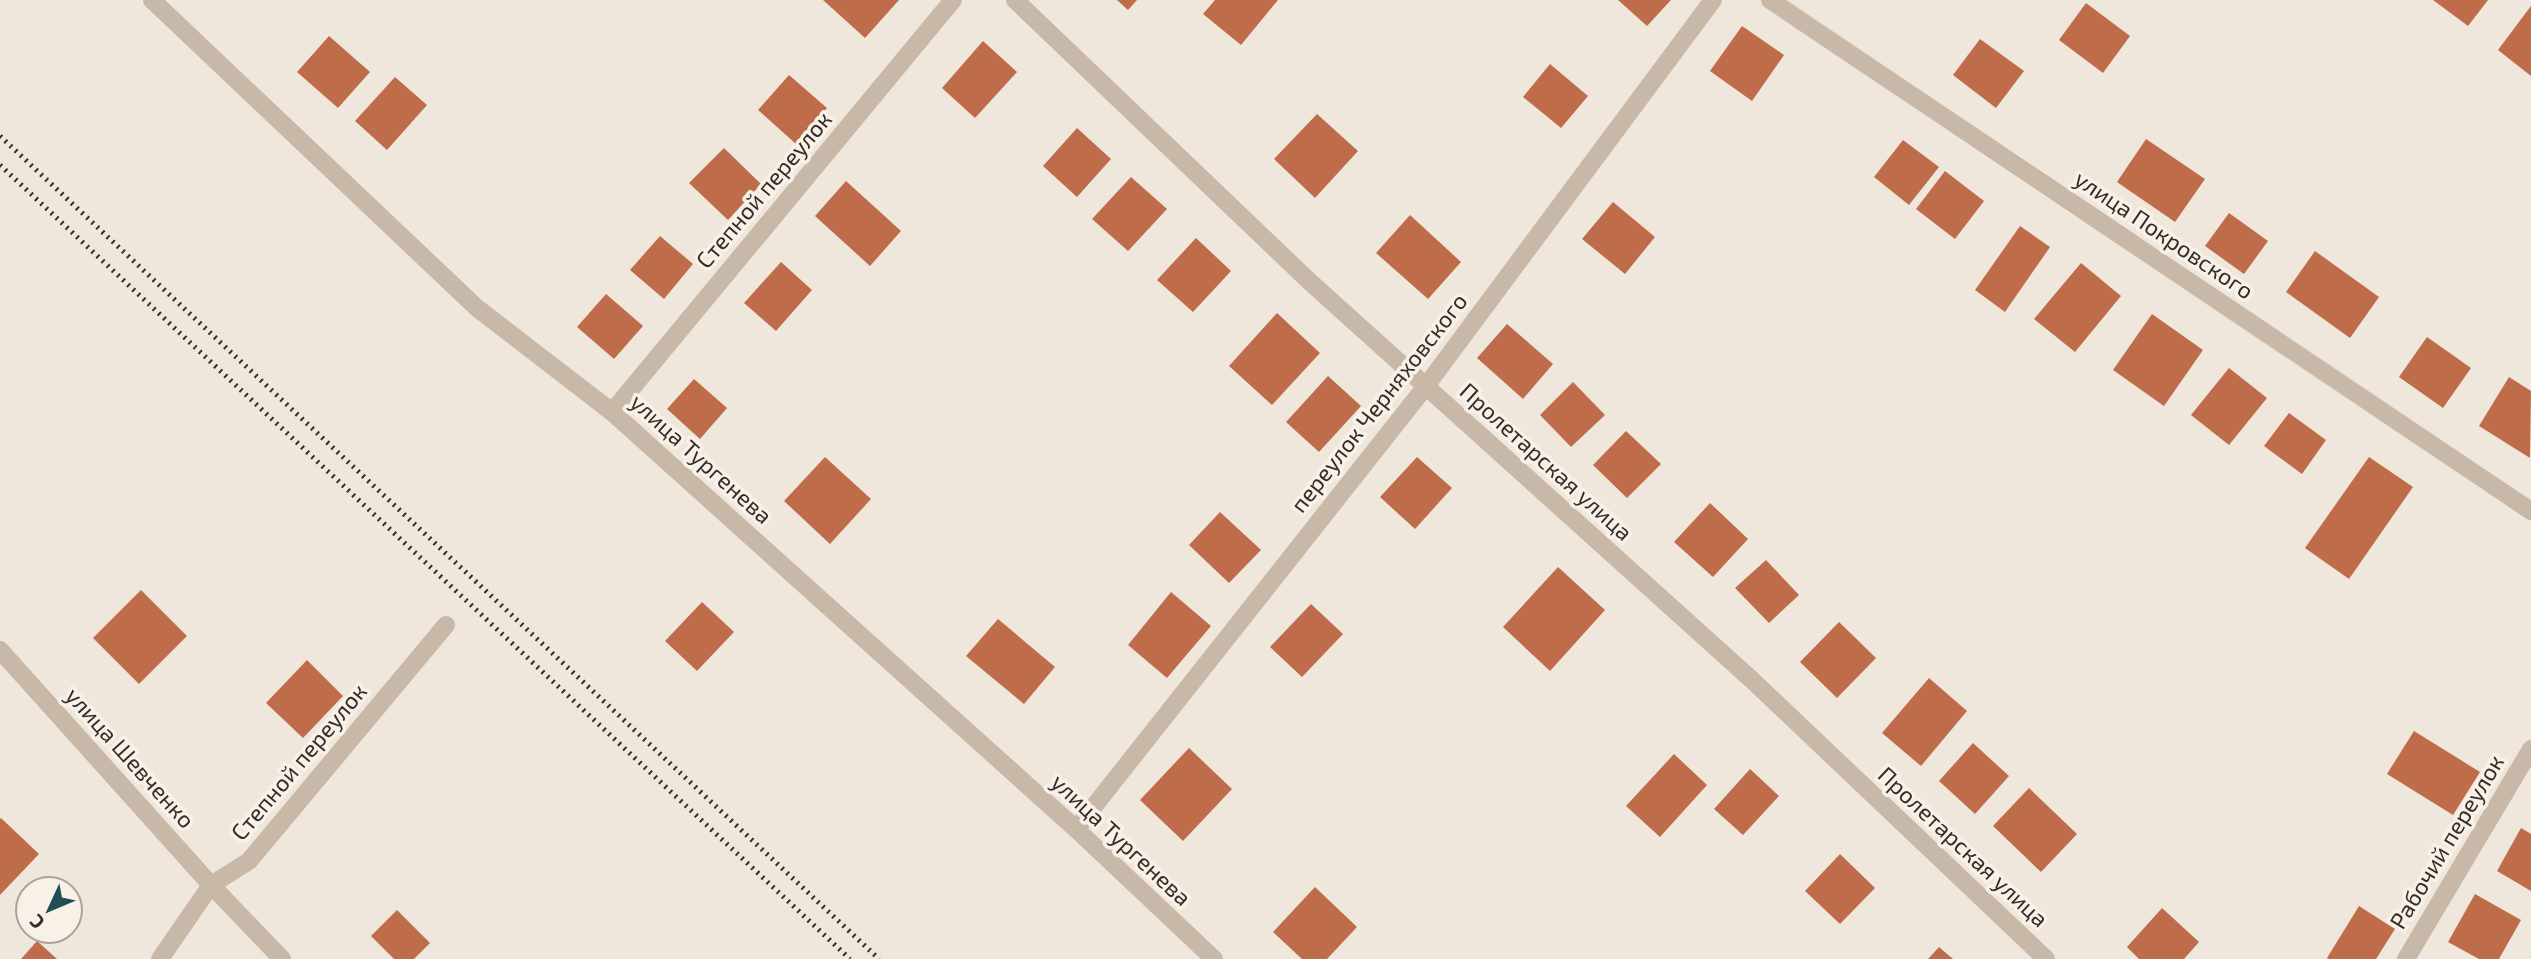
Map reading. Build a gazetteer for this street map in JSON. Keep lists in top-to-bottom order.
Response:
{
  "streets": {
    "street": [
      "Степной переулок",
      "улица Покровского",
      "переулок Черняховского",
      "улица Тургенева",
      "Пролетарская улица",
      "улица Шевченко",
      "Рабочий переулок"
    ]
  },
  "crossings": [
    ["Степной переулок", "улица Тургенева"],
    ["Степной переулок", "улица Шевченко"],
    ["переулок Черняховского", "улица Тургенева"],
    ["переулок Черняховского", "Пролетарская улица"]
  ],
  "north": "bottom left"
}
